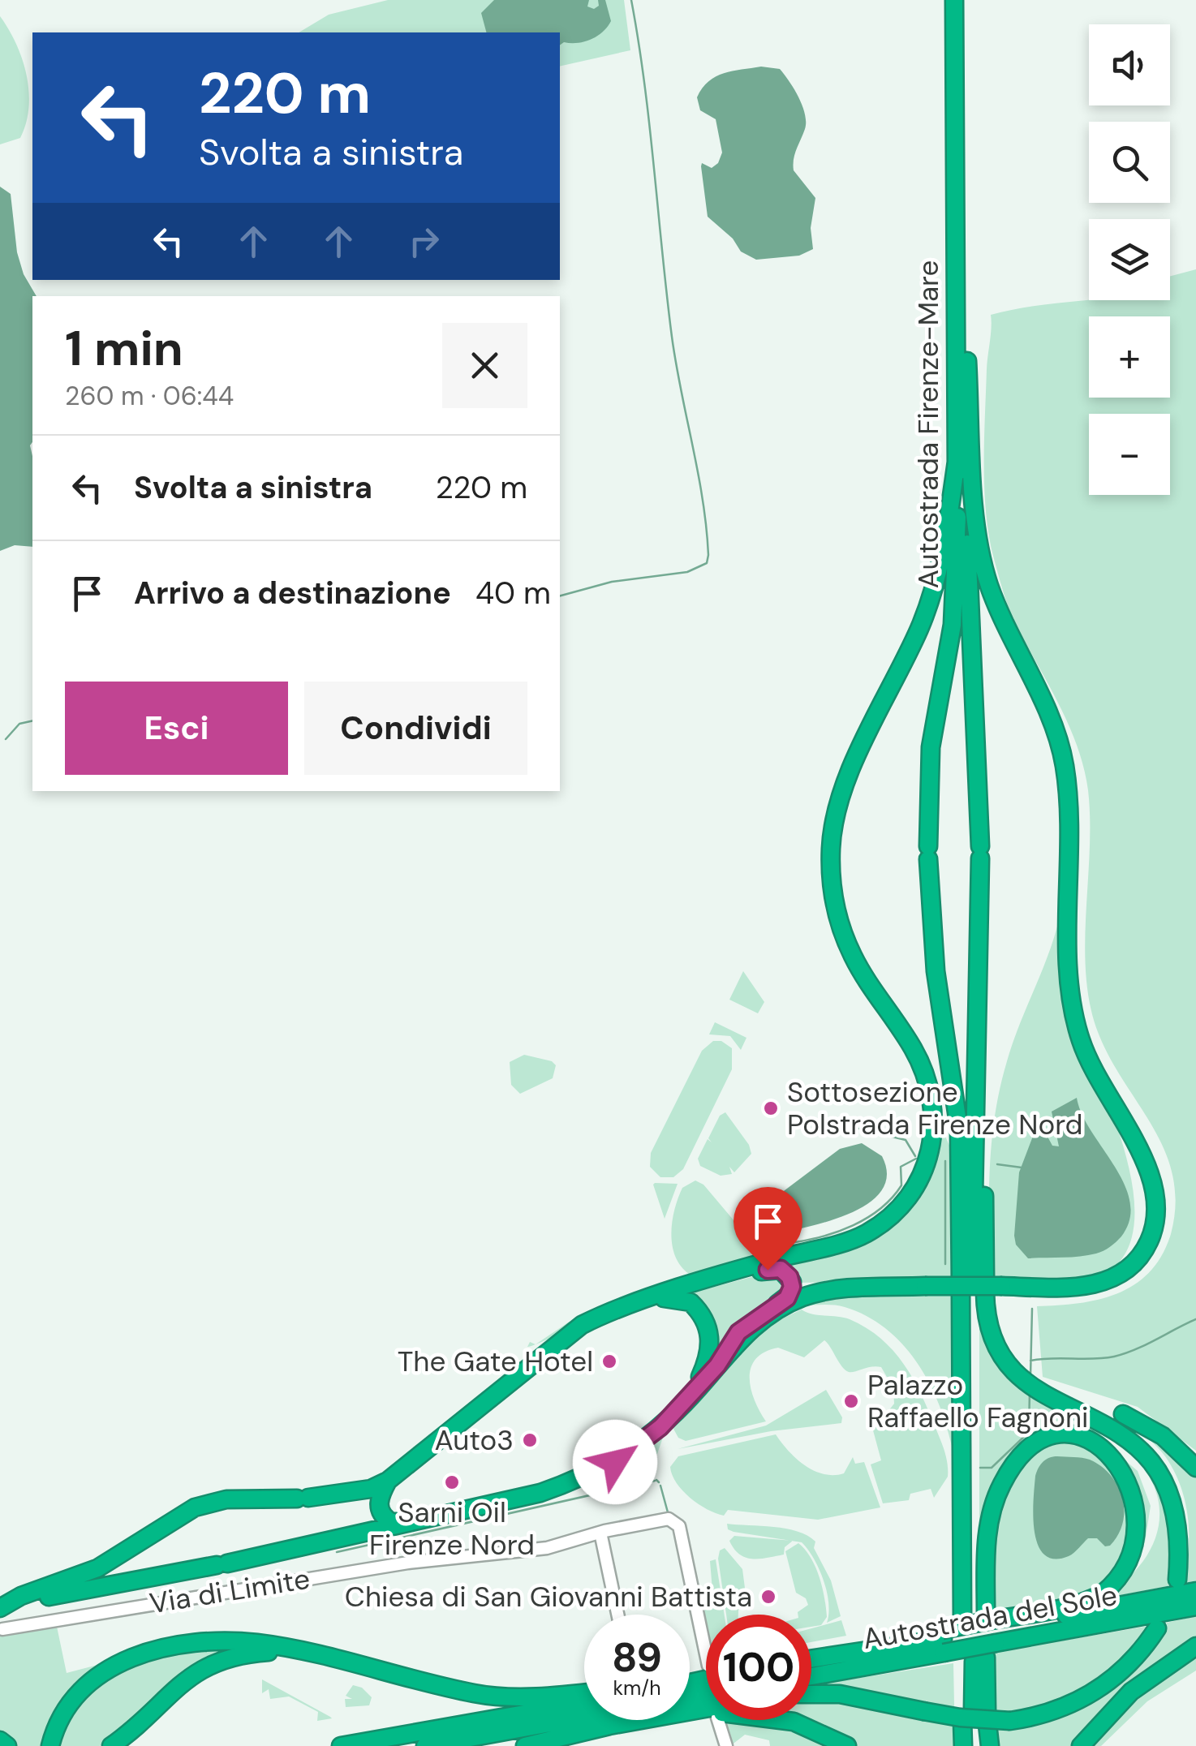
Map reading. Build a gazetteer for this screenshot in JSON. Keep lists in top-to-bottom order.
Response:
{
  "streets": {
    "highway": ["Autostrada Firenze-Mare", "Autostrada del Sole"],
    "street": ["Via di Limite"]
  },
  "crossings": [
    ["Autostrada Firenze-Mare", "Autostrada del Sole"]
  ],
  "places": [
    "Sottosezione Polstrada Firenze Nord",
    "The Gate Hotel",
    "Palazzo Raffaello Fagnoni",
    "Auto3",
    "Sarni Oil Firenze Nord",
    "Chiesa di San Giovanni Battista"
  ],
  "page": {
    "map_buttons": ["+", "−"],
    "turn": ["220 m", "Svolta a sinistra"],
    "heading": ["1 min", "260 m · 06:44"],
    "list": [
      {
        "name": "Svolta a sinistra",
        "value": "220 m"
      },
      {
        "name": "Arrivo a destinazione",
        "value": "40 m"
      }
    ],
    "buttons": ["Esci", "Condividi"],
    "speed": "89 km/h",
    "limit": "100"
  }
}
